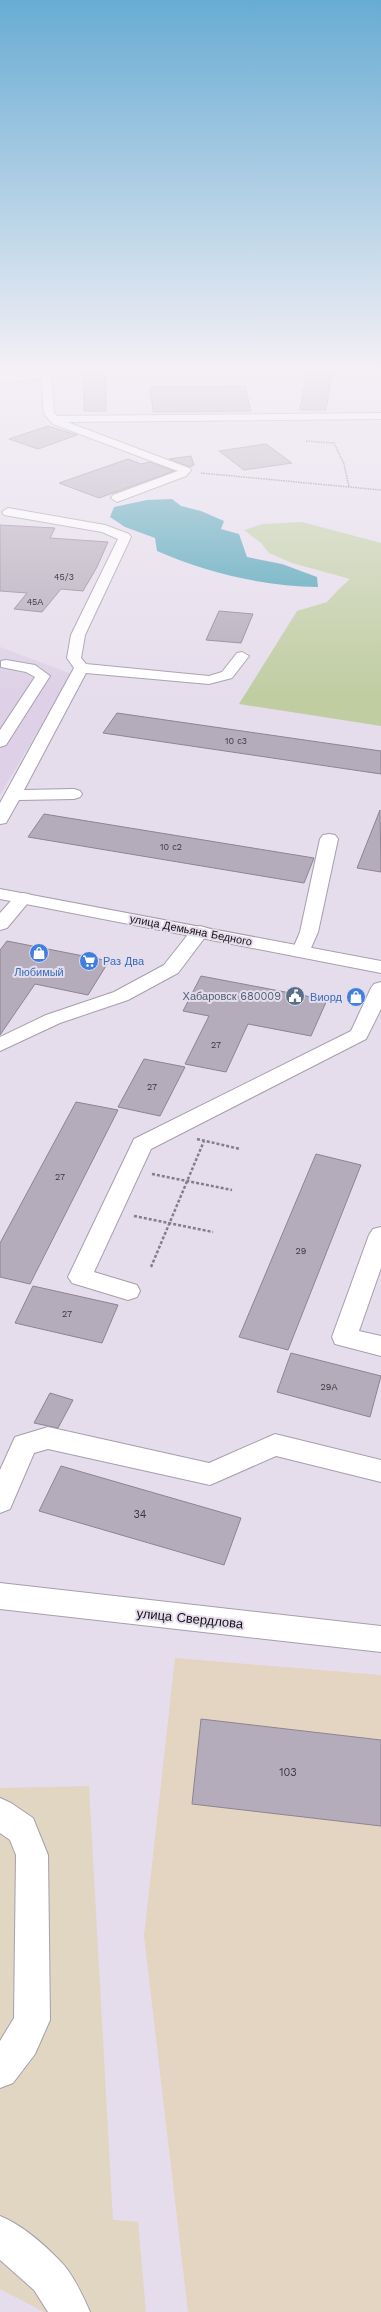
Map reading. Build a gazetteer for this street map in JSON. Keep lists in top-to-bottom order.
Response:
{
  "streets": {
    "street": ["улица Демьяна Бедного", "улица Свердлова"]
  },
  "places": {
    "shop": ["Любимый", "Виорд"],
    "supermarket": ["Раз Два"],
    "public building": ["Хабаровск 680009"]
  },
  "house_numbers": [
    "45/3",
    "45А",
    "10 с3",
    "10 с2",
    "27",
    "27",
    "27",
    "29",
    "27",
    "29А",
    "34",
    "103"
  ]
}
